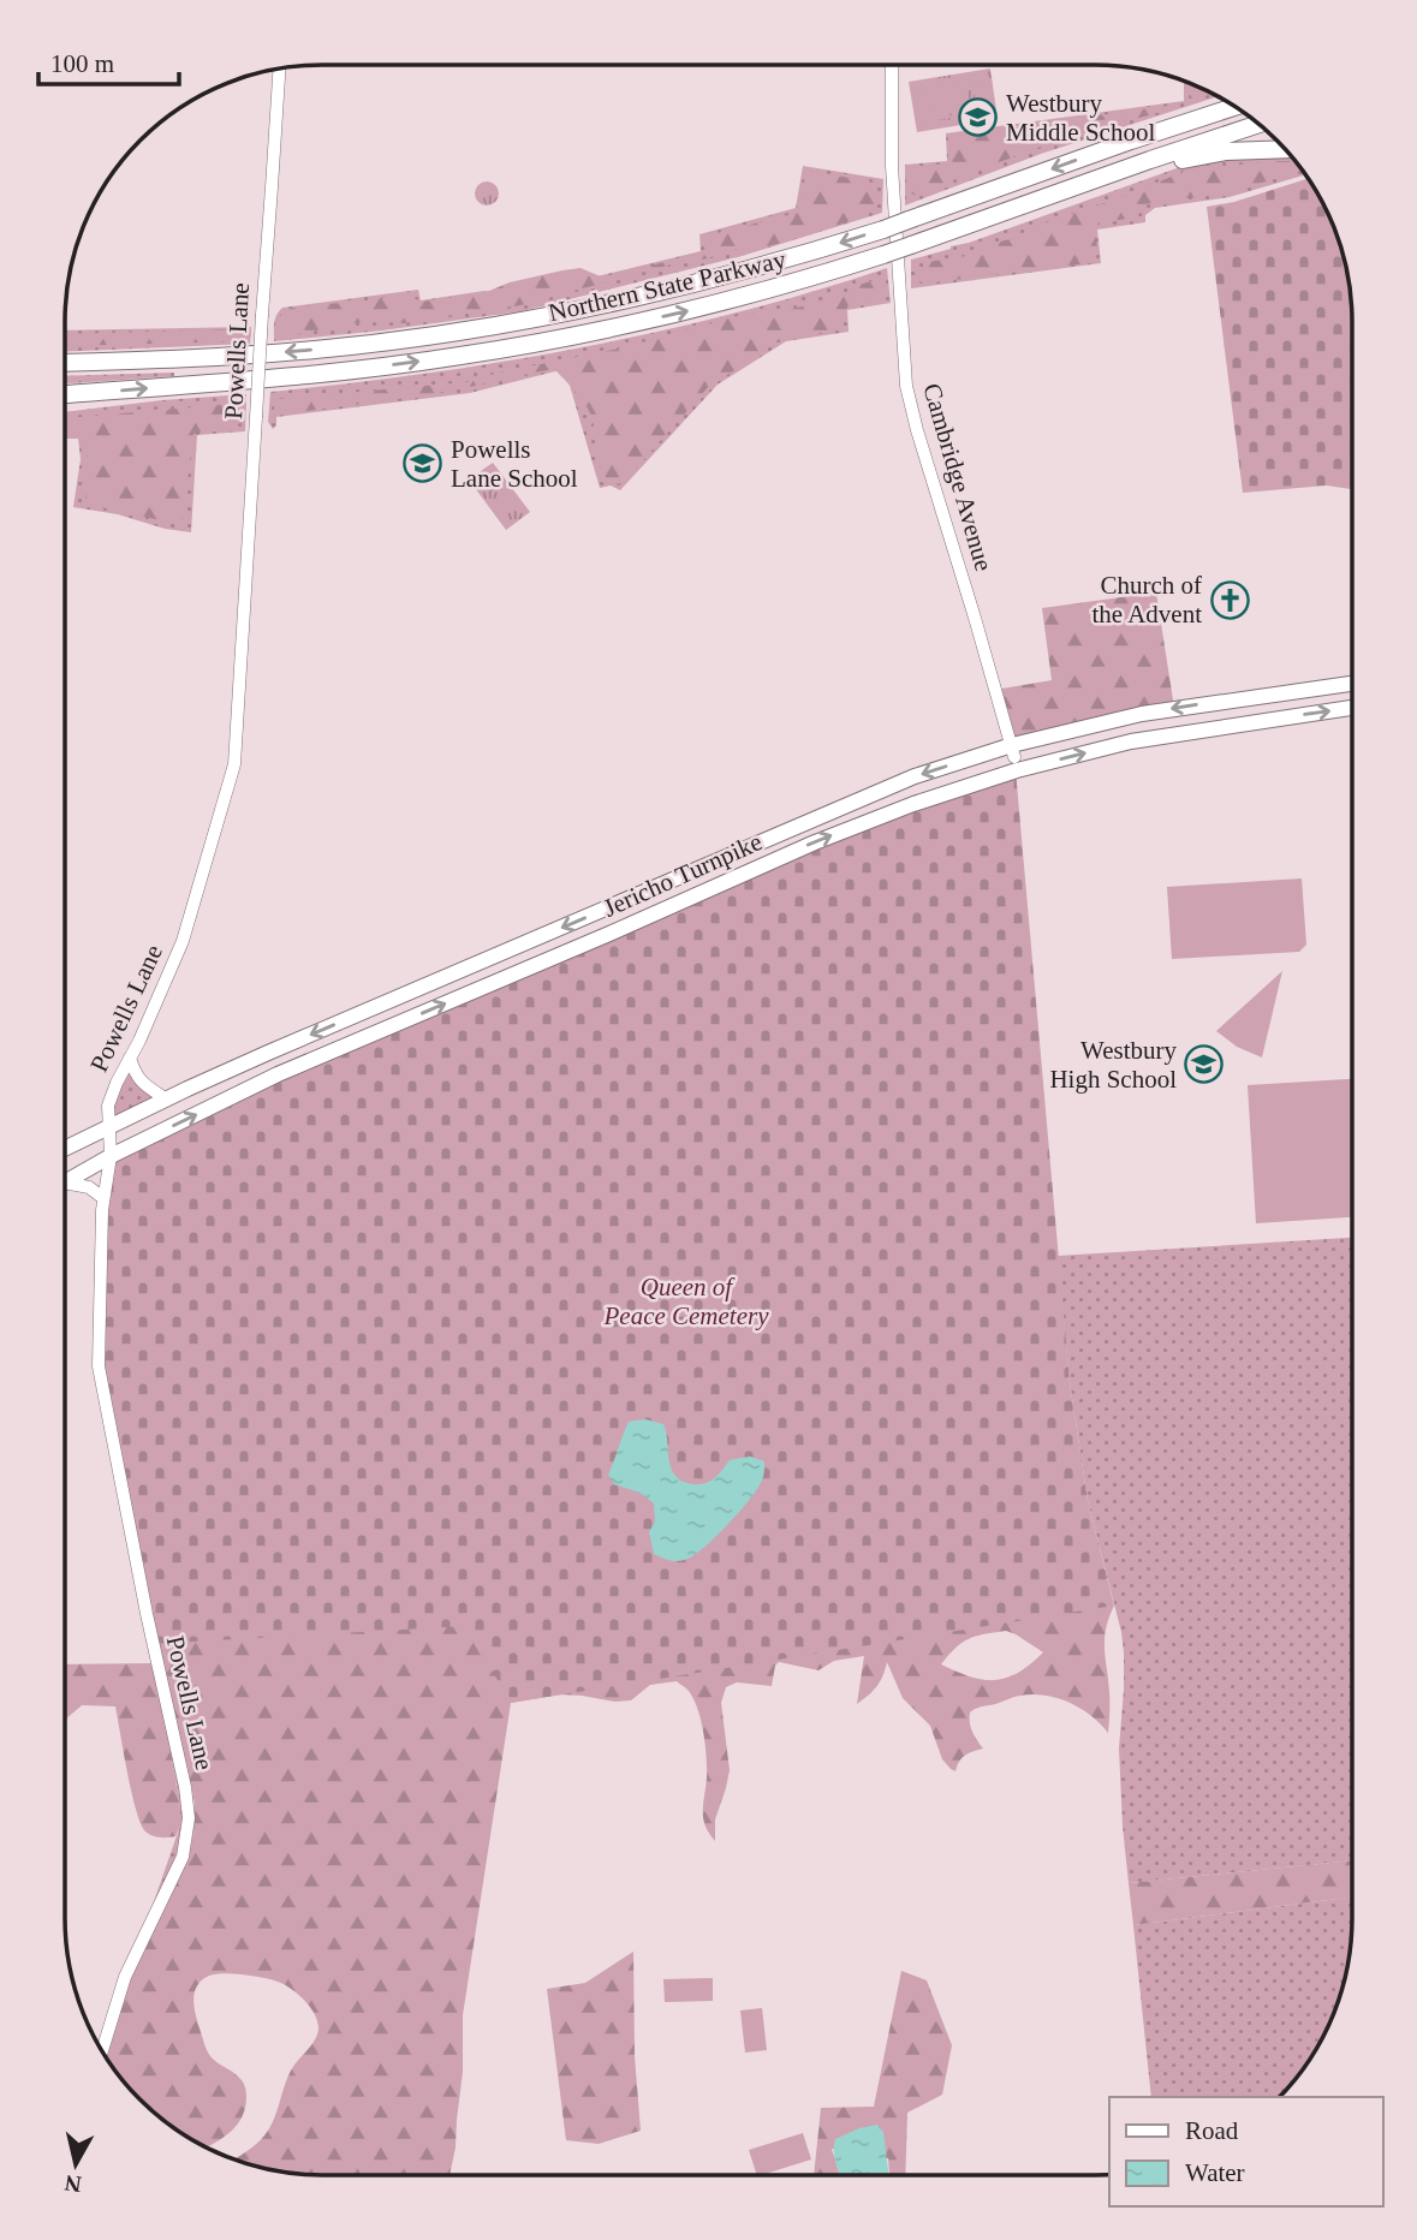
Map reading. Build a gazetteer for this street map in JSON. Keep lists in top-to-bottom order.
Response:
{
  "streets": {
    "highway": ["Northern State Parkway"],
    "main road": ["Jericho Turnpike"],
    "street": ["Powells Lane", "Cambridge Avenue"]
  },
  "crossings": [
    ["Powells Lane", "Jericho Turnpike"],
    ["Cambridge Avenue", "Jericho Turnpike"]
  ],
  "parks": ["Queen of Peace Cemetery"],
  "places": {
    "school or university": ["Westbury Middle School", "Powells Lane School", "Westbury High School"],
    "church": ["Church of the Advent"]
  },
  "legend": ["Road", "Water"],
  "scale_bar": "100 m",
  "north": "bottom"
}
